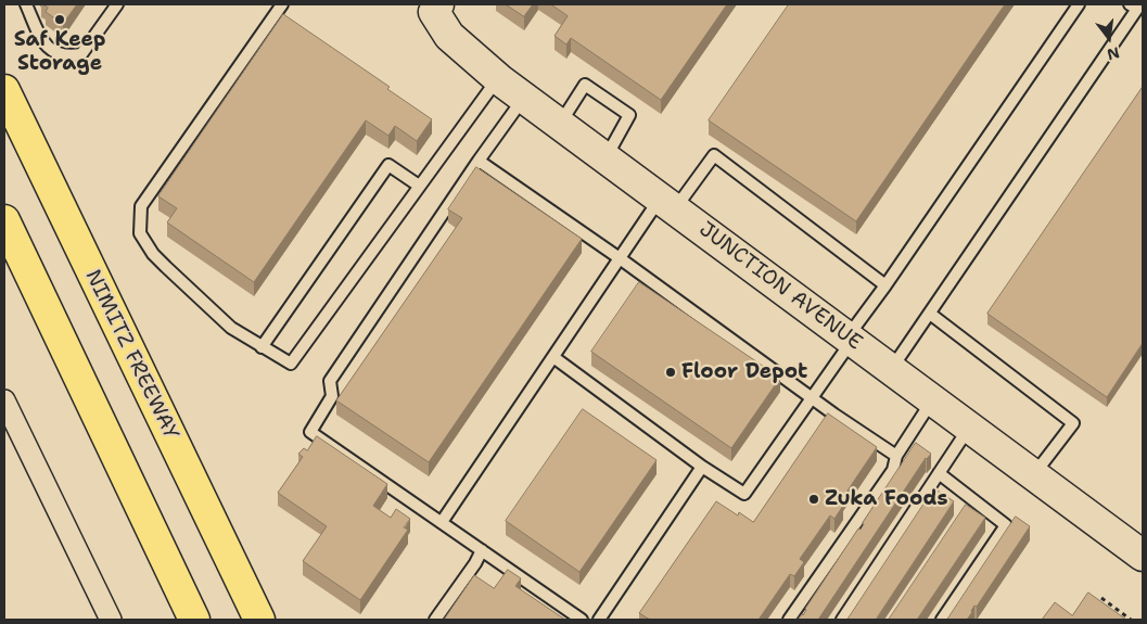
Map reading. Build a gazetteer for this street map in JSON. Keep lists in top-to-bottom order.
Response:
{
  "streets": {
    "highway": ["NIMITZ FREEWAY"],
    "street": ["JUNCTION AVENUE"]
  },
  "places": ["Saf Keep Storage", "Floor Depot", "Zuka Foods"],
  "north": "bottom"
}
